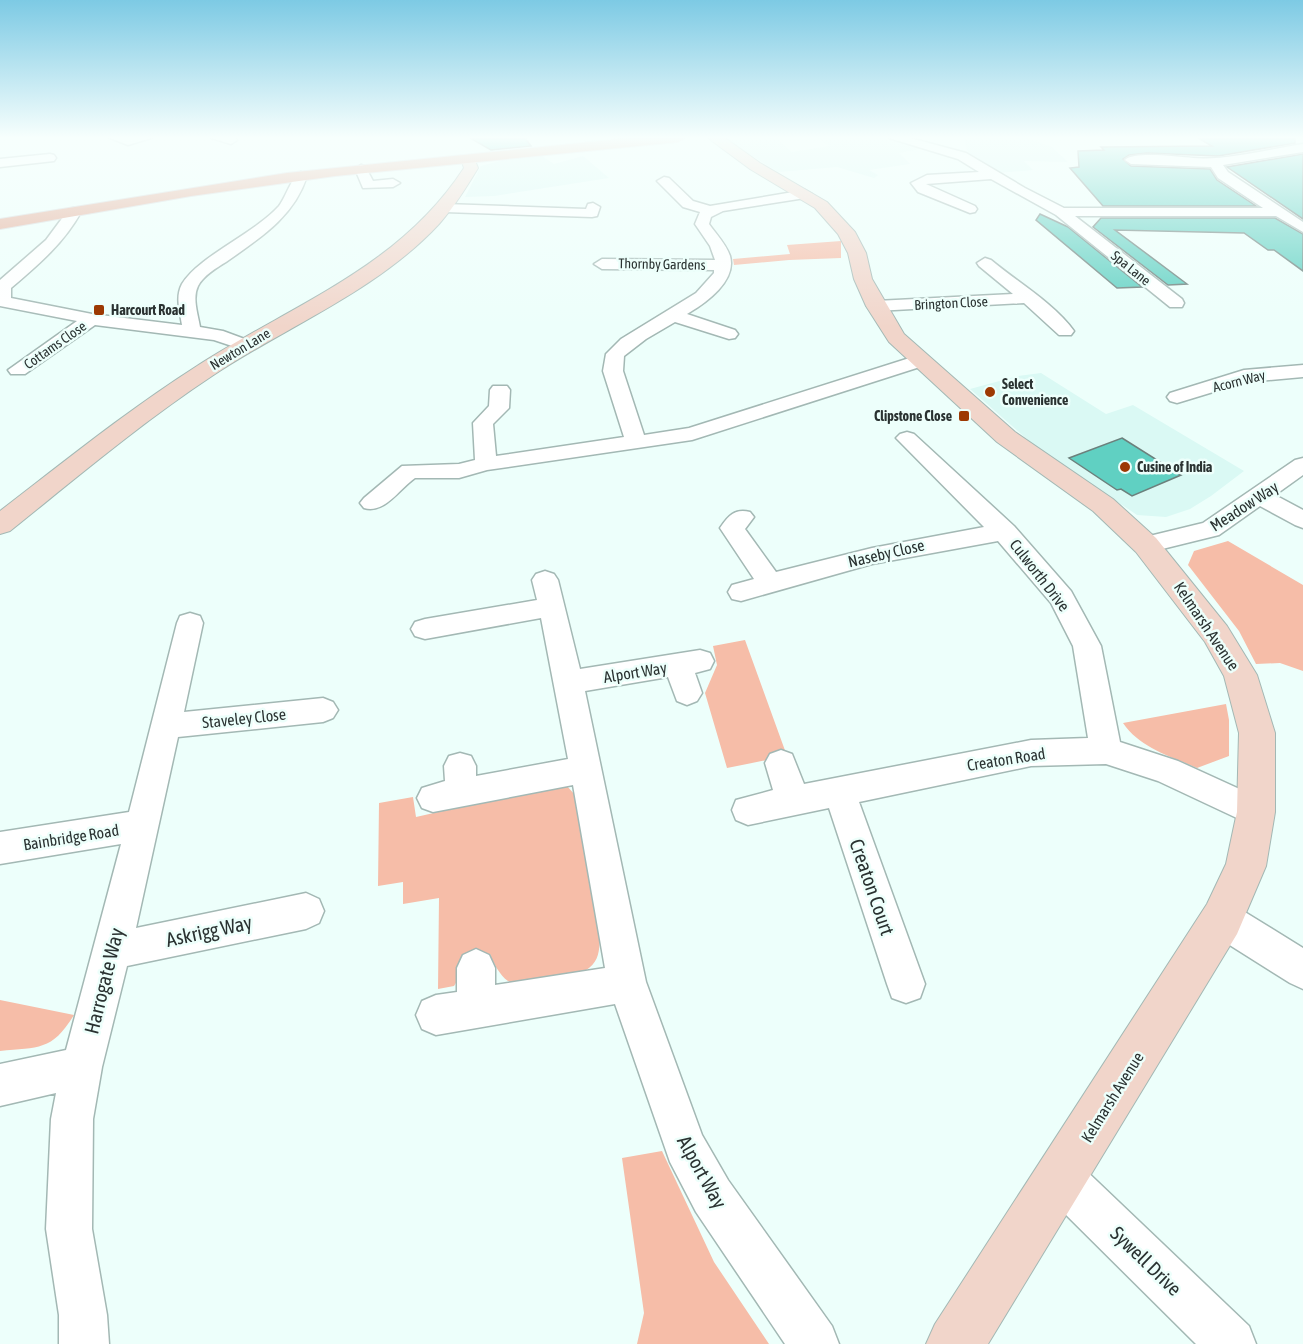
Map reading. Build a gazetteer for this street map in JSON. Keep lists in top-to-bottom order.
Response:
{
  "streets": {
    "street": [
      "Thornby Gardens",
      "Spa Lane",
      "Brington Close",
      "Cottams Close",
      "Newton Lane",
      "Acorn Way",
      "Meadow Way",
      "Naseby Close",
      "Culworth Drive",
      "Kelmarsh Avenue",
      "Alport Way",
      "Staveley Close",
      "Creaton Road",
      "Bainbridge Road",
      "Creaton Court",
      "Askrigg Way",
      "Harrogate Way",
      "Sywell Drive"
    ]
  },
  "crossings": [
    ["Brington Close", "Kelmarsh Avenue"],
    ["Meadow Way", "Kelmarsh Avenue"],
    ["Naseby Close", "Culworth Drive"],
    ["Culworth Drive", "Creaton Road"],
    ["Kelmarsh Avenue", "Creaton Road"],
    ["Kelmarsh Avenue", "Sywell Drive"],
    ["Staveley Close", "Harrogate Way"],
    ["Creaton Road", "Creaton Court"],
    ["Bainbridge Road", "Harrogate Way"],
    ["Askrigg Way", "Harrogate Way"]
  ],
  "places": {
    "transit": ["Harcourt Road", "Clipstone Close"],
    "other": ["Select Convenience", "Cusine of India"]
  }
}
